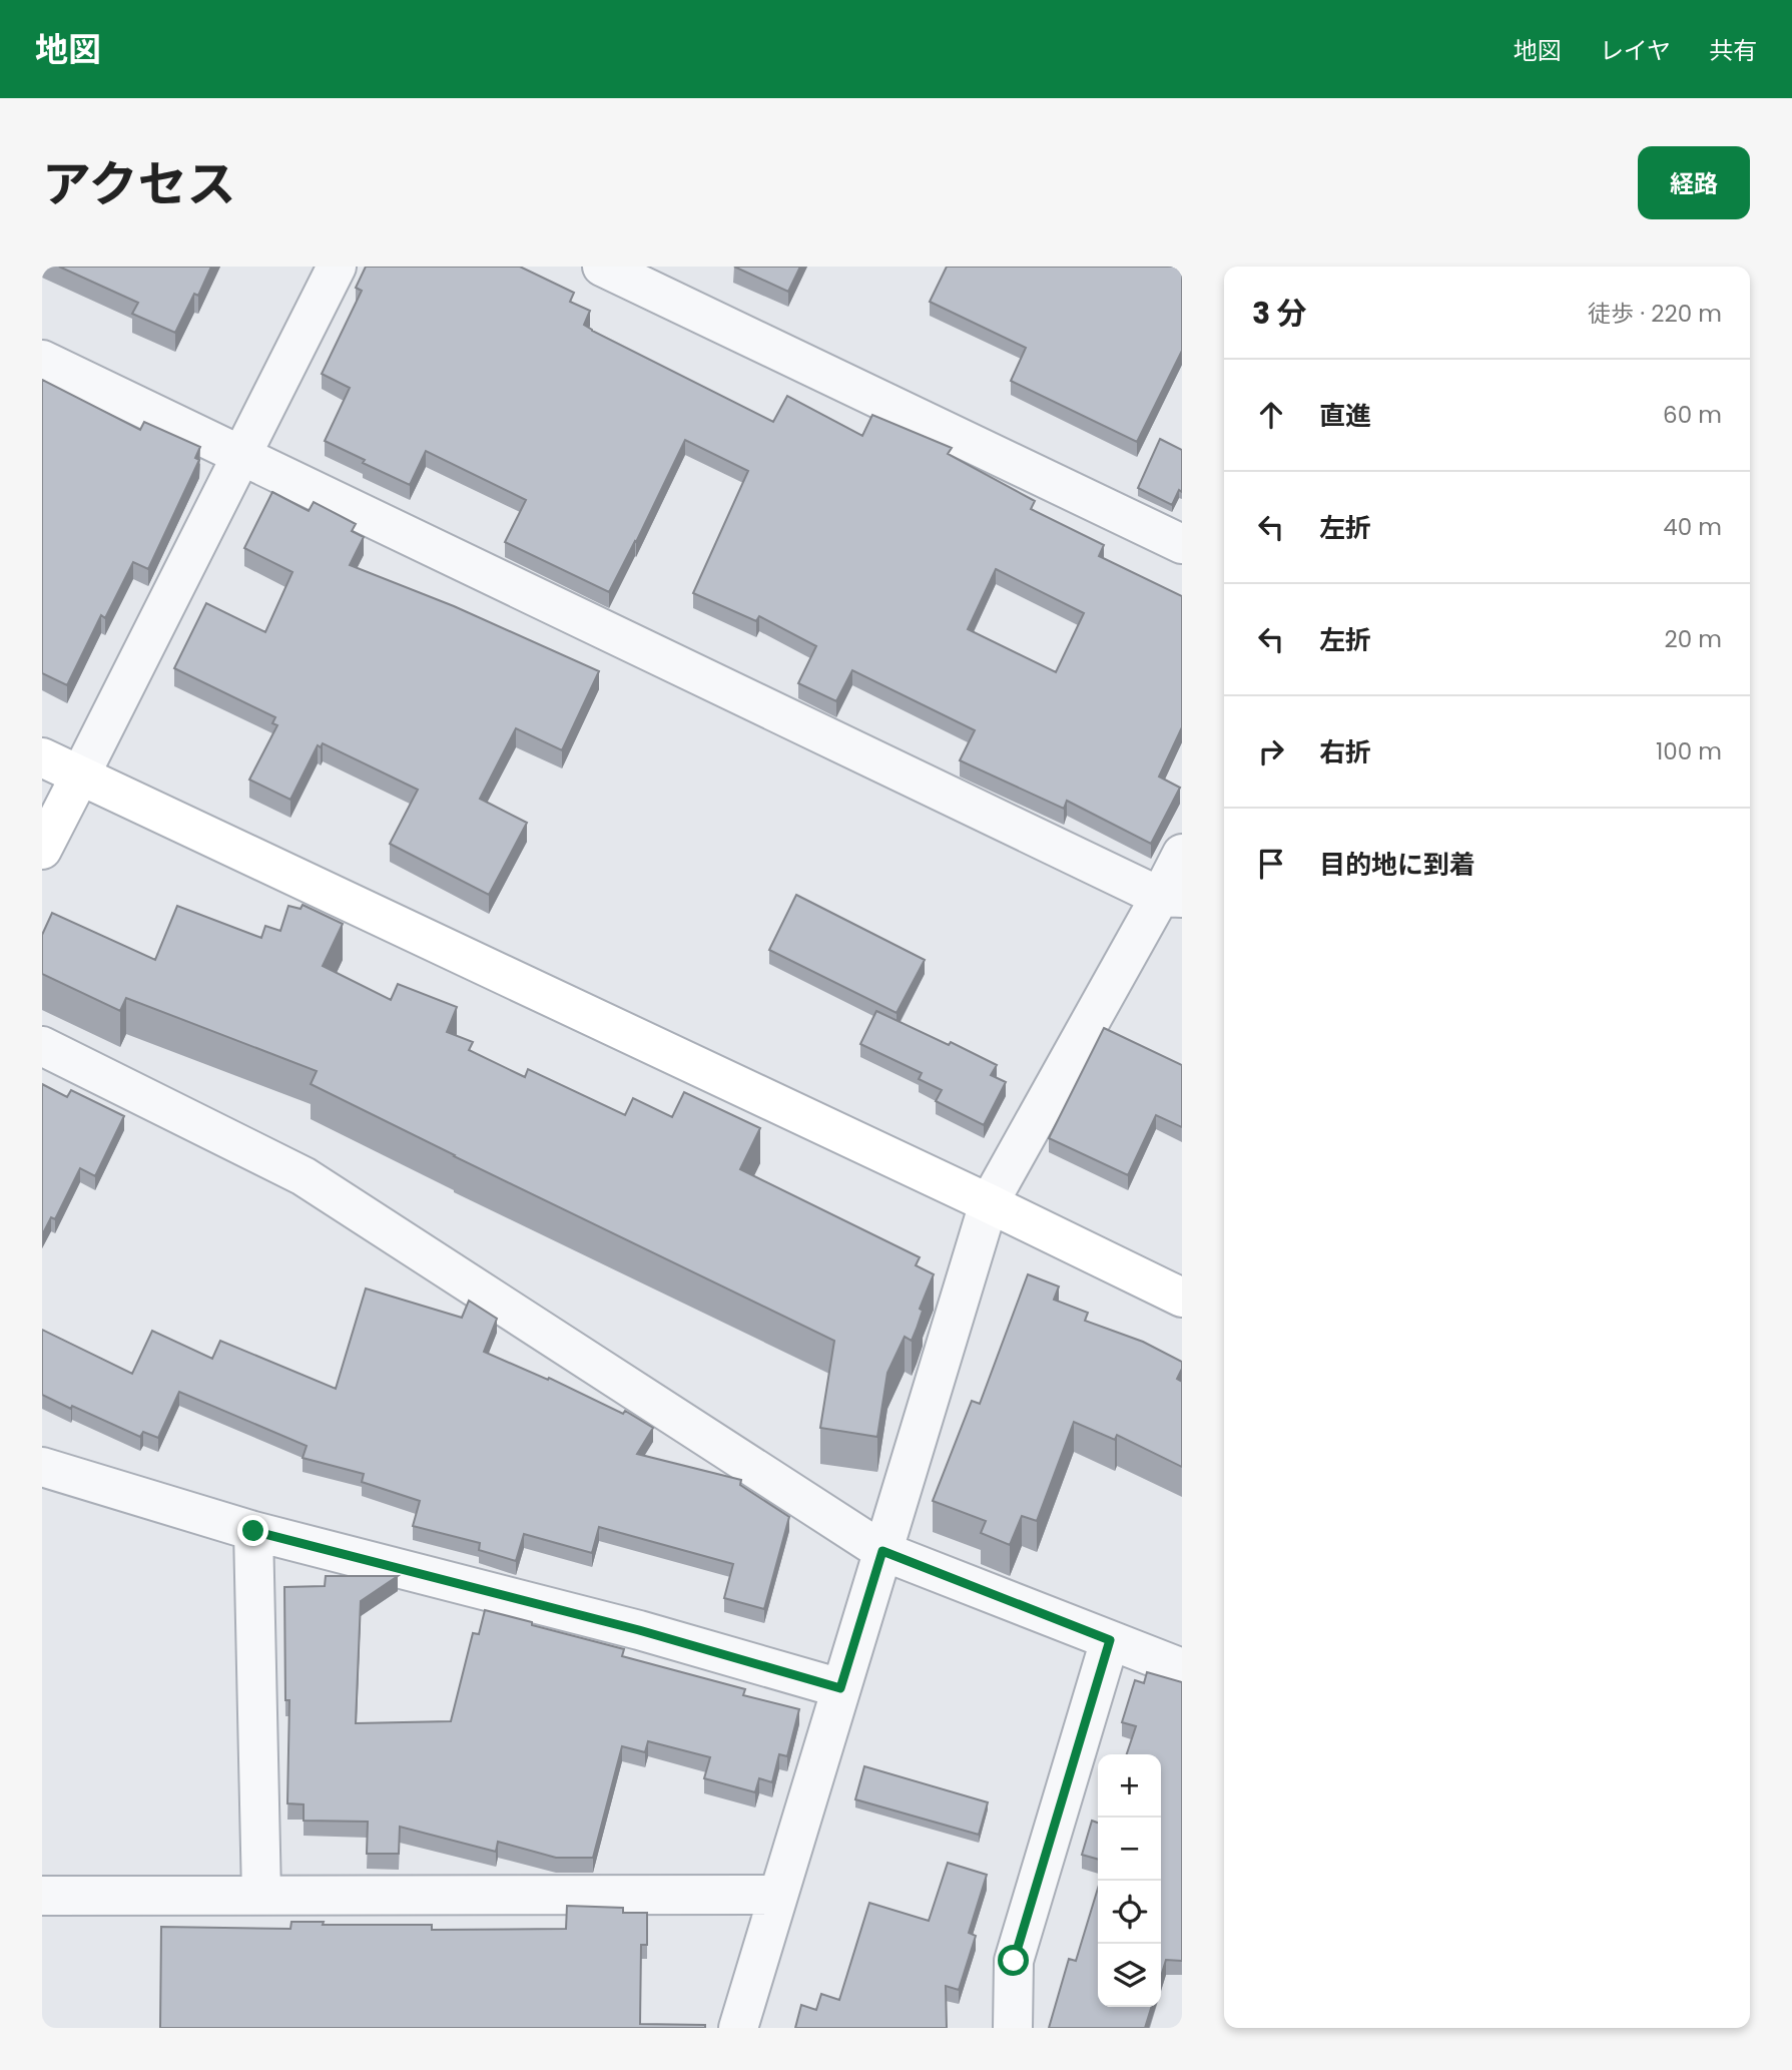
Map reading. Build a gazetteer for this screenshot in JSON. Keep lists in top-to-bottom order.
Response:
{
  "page": {
    "header": "地図",
    "nav": ["地図", "レイヤ", "共有"],
    "title": "アクセス",
    "buttons": "経路",
    "heading": ["3 分", "徒歩 · 220 m"],
    "list": [
      ["直進", "60 m"],
      ["左折", "40 m"],
      ["左折", "20 m"],
      ["右折", "100 m"],
      "目的地に到着"
    ],
    "map_buttons": ["+", "−"]
  }
}
